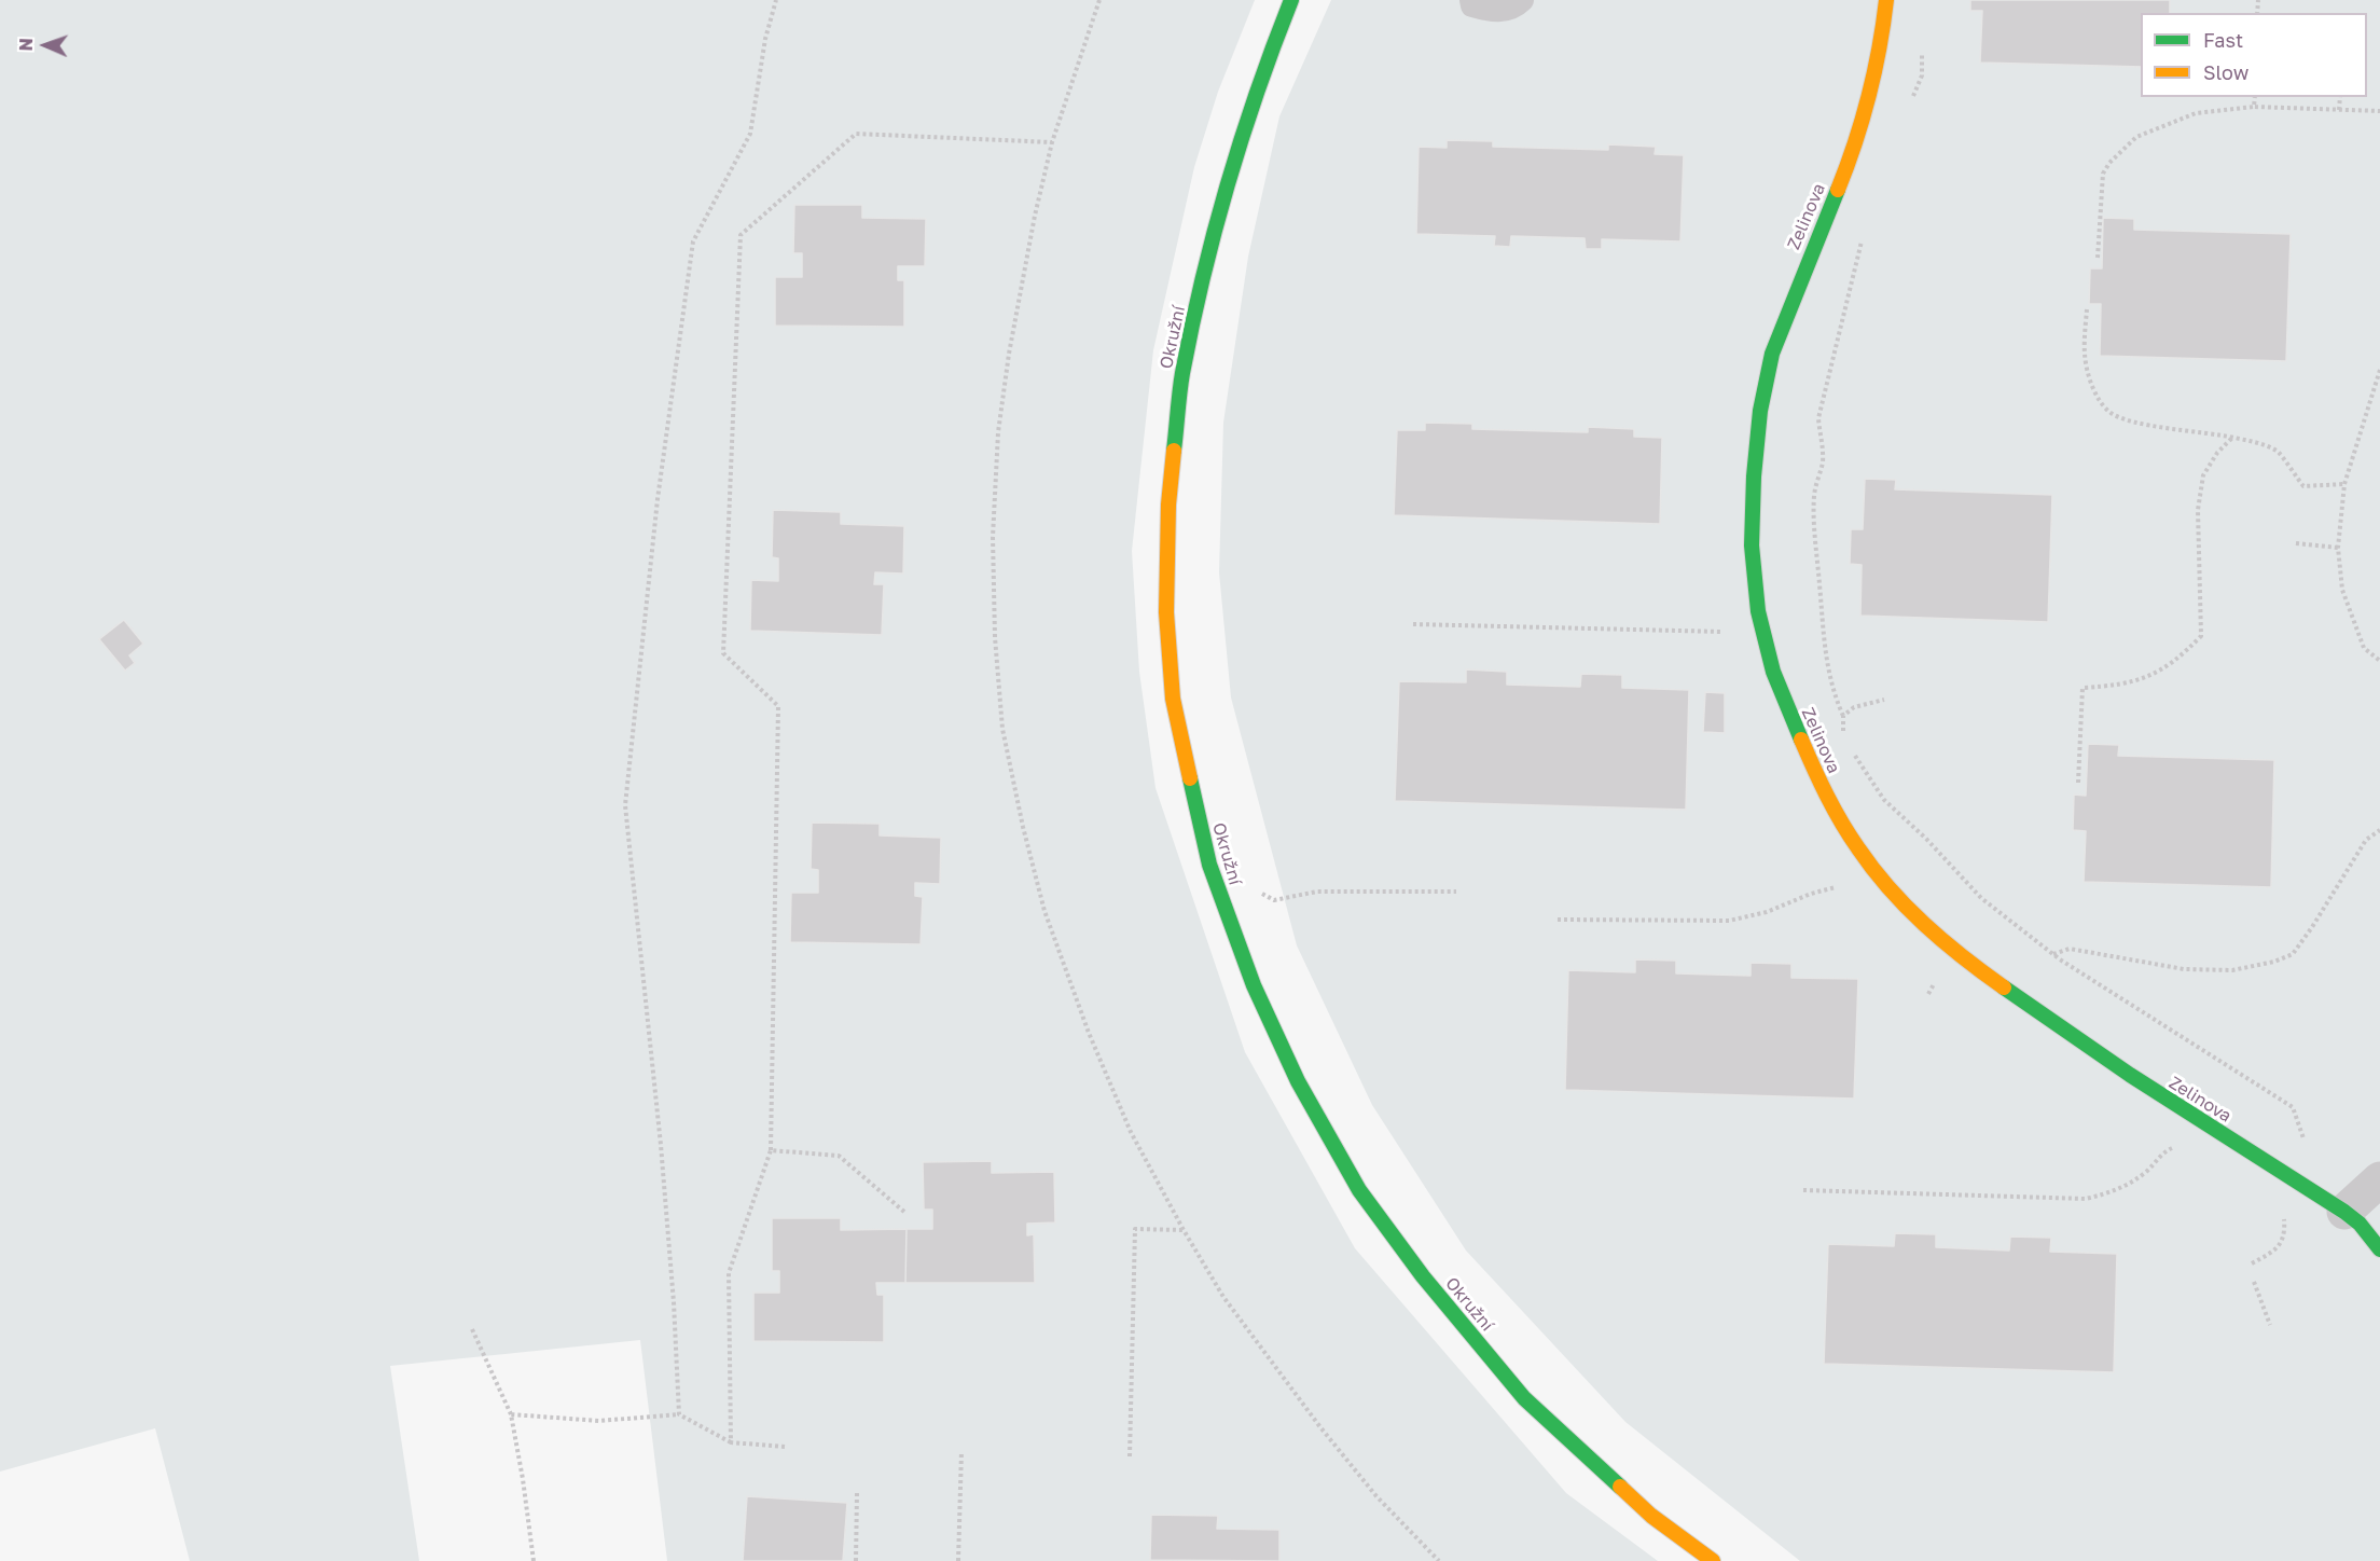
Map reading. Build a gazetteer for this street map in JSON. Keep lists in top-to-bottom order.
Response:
{
  "streets": {
    "street": ["Zelinova", "Okružní"]
  },
  "legend": ["Fast", "Slow"],
  "north": "left"
}
